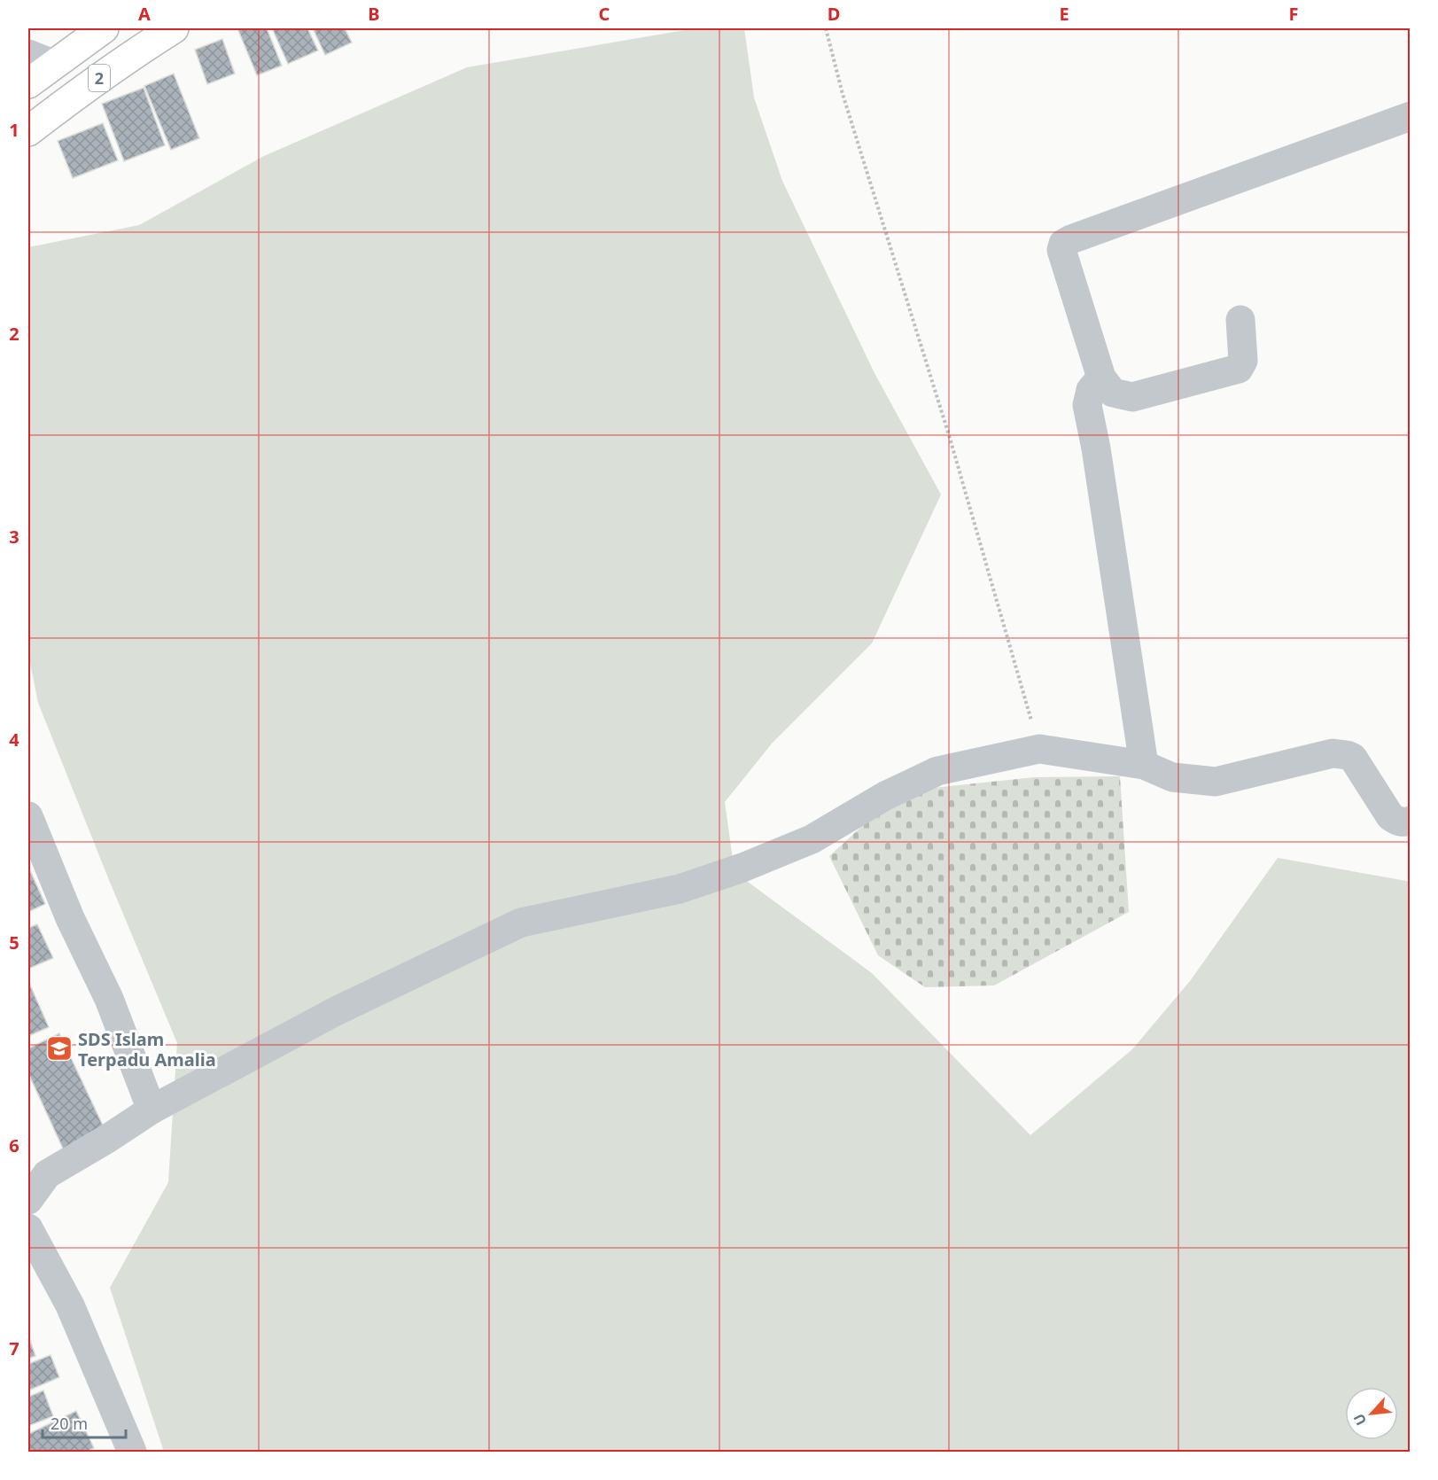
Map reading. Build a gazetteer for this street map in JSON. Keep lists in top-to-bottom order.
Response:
{
  "streets": {
    "highway": ["2"]
  },
  "places": {
    "school or university": ["SDS Islam Terpadu Amalia"]
  },
  "scale_bar": "20 m",
  "north": "bottom left",
  "grid": {
    "columns": [
      "A",
      "B",
      "C",
      "D",
      "E",
      "F"
    ],
    "rows": [
      "1",
      "2",
      "3",
      "4",
      "5",
      "6",
      "7"
    ]
  }
}
